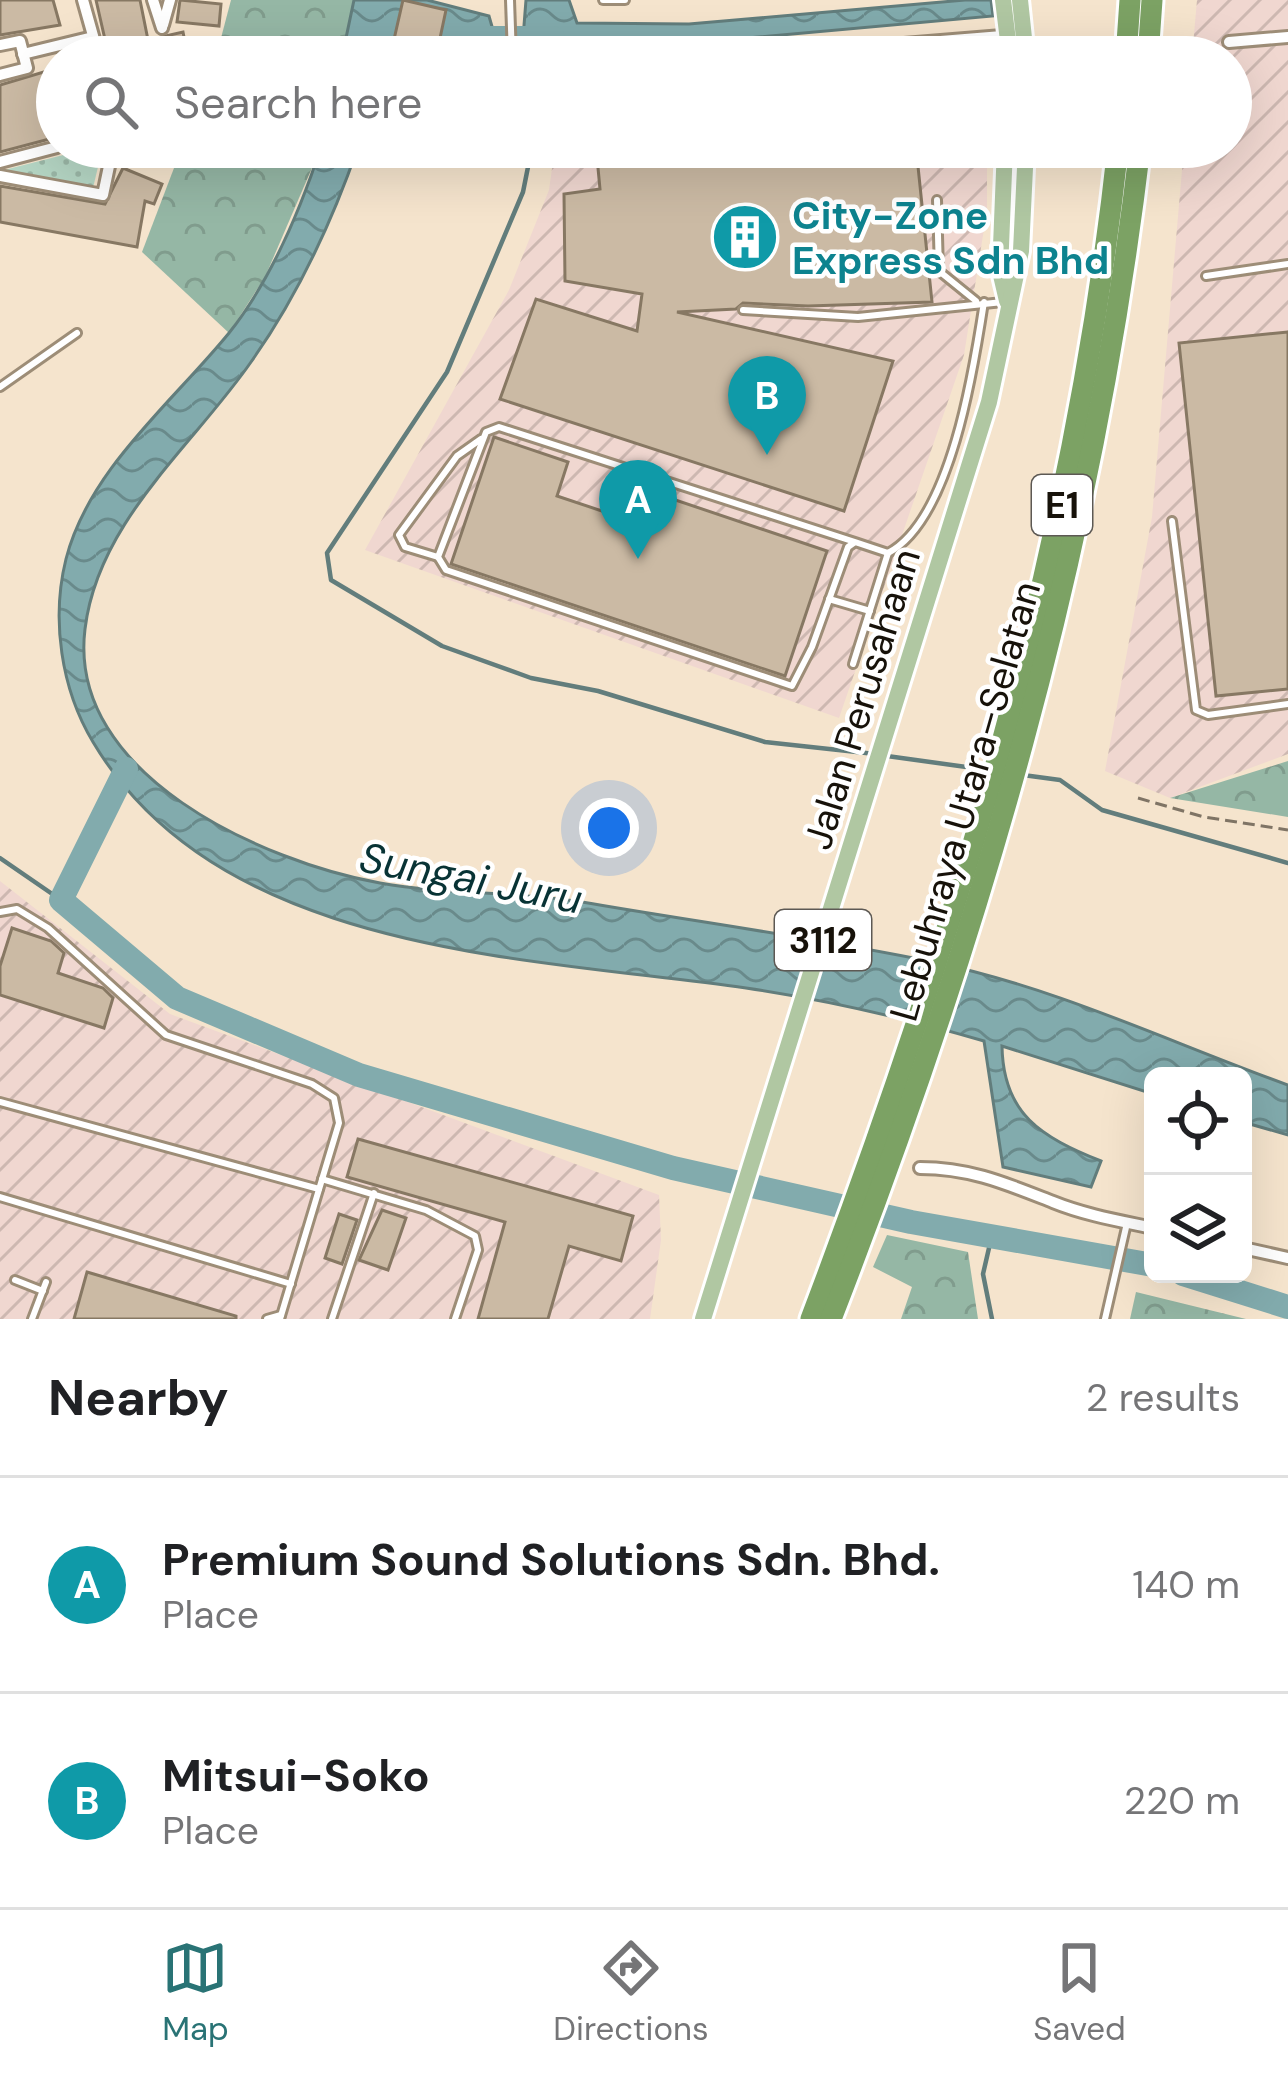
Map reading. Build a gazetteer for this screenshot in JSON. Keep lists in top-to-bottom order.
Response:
{
  "streets": {
    "highway": ["E1", "Lebuhraya Utara–Selatan"],
    "main road": ["Jalan Perusahaan", "3112"]
  },
  "water": ["Sungai Juru"],
  "places": {
    "building": ["City-Zone Express Sdn Bhd"]
  },
  "page": {
    "search": "Search here",
    "pins": ["B", "A"],
    "heading": ["Nearby", "2 results"],
    "list": [
      {
        "mark": "A",
        "name": "Premium Sound Solutions Sdn. Bhd.",
        "note": "Place",
        "value": "140 m"
      },
      {
        "mark": "B",
        "name": "Mitsui-Soko",
        "note": "Place",
        "value": "220 m"
      }
    ],
    "nav": ["Map", "Directions", "Saved"]
  }
}
